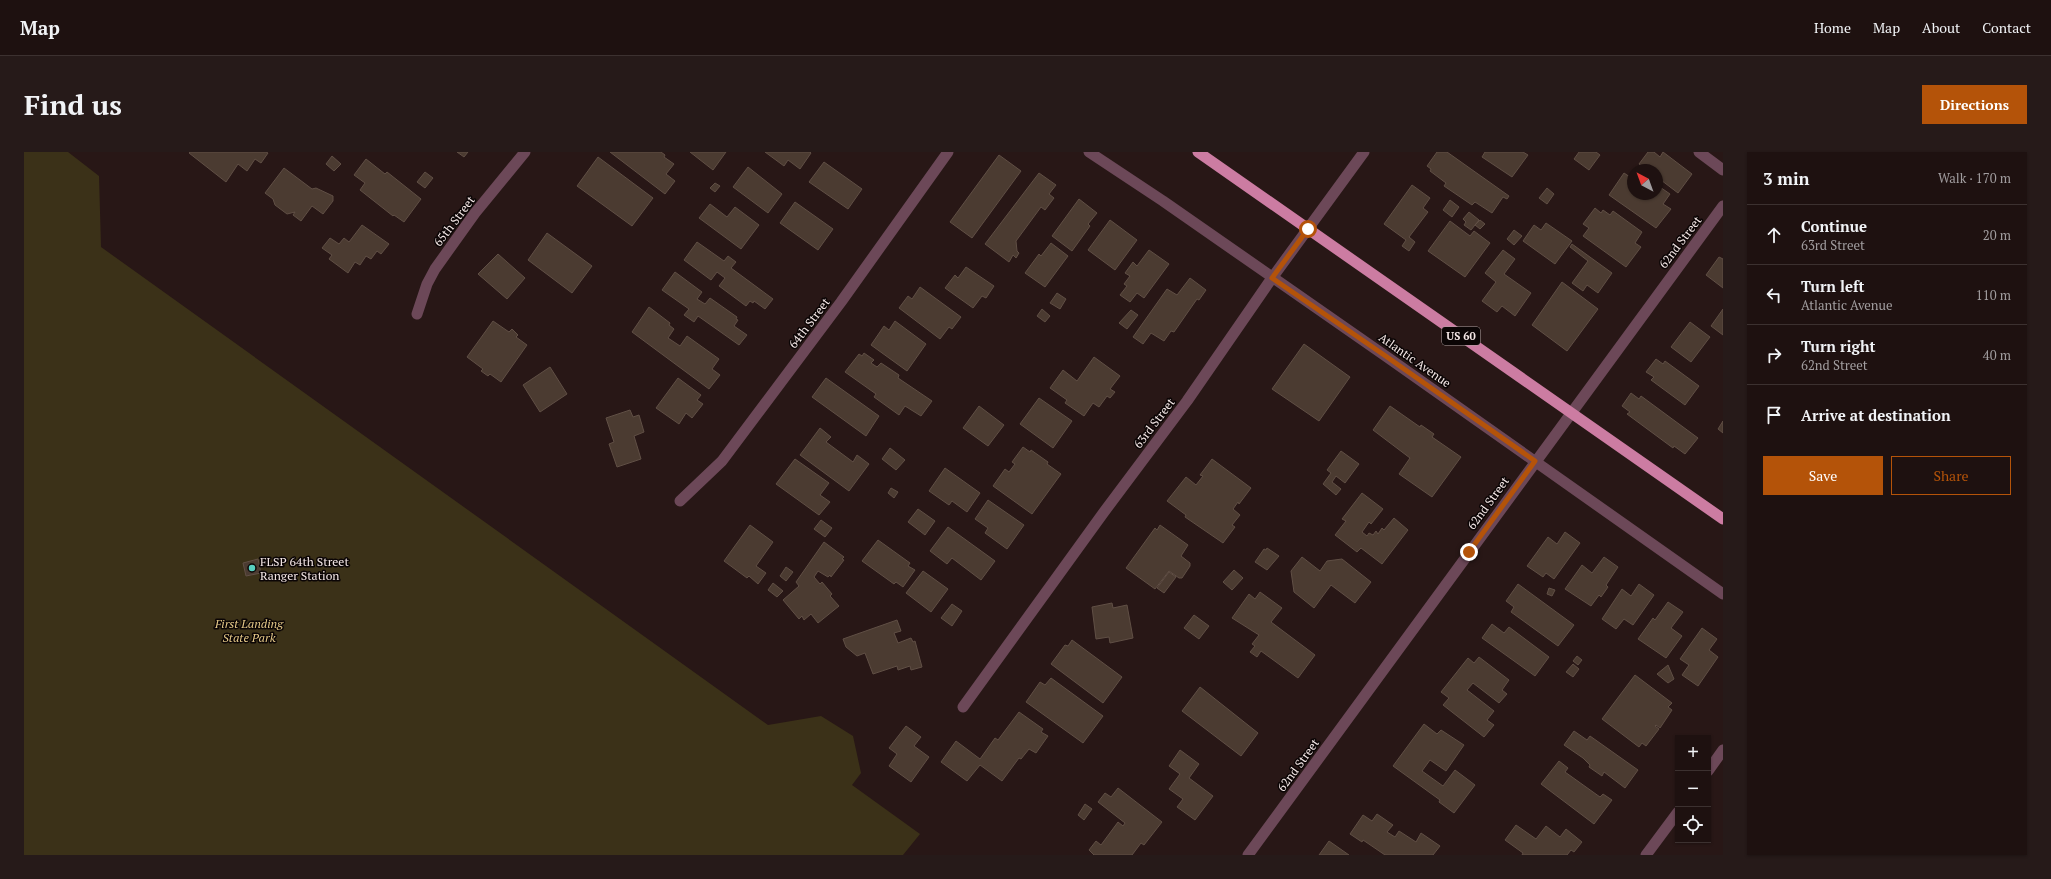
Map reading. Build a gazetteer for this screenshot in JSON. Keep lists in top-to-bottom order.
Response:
{
  "streets": {
    "highway": ["US 60"],
    "street": [
      "65th Street",
      "62nd Street",
      "64th Street",
      "Atlantic Avenue",
      "63rd Street"
    ]
  },
  "crossings": [
    ["62nd Street", "US 60"],
    ["62nd Street", "Atlantic Avenue"],
    ["US 60", "63rd Street"],
    ["Atlantic Avenue", "63rd Street"]
  ],
  "parks": ["First Landing State Park"],
  "places": ["FLSP 64th Street Ranger Station"],
  "north": "top left",
  "page": {
    "header": "Map",
    "nav": [
      "Home",
      "Map",
      "About",
      "Contact"
    ],
    "buttons": [
      "Directions",
      ["Save", "Share"]
    ],
    "title": "Find us",
    "heading": ["3 min", "Walk · 170 m"],
    "list": [
      ["Continue", "63rd Street", "20 m"],
      ["Turn left", "Atlantic Avenue", "110 m"],
      ["Turn right", "62nd Street", "40 m"],
      "Arrive at destination"
    ],
    "map_buttons": ["+", "−"]
  }
}
